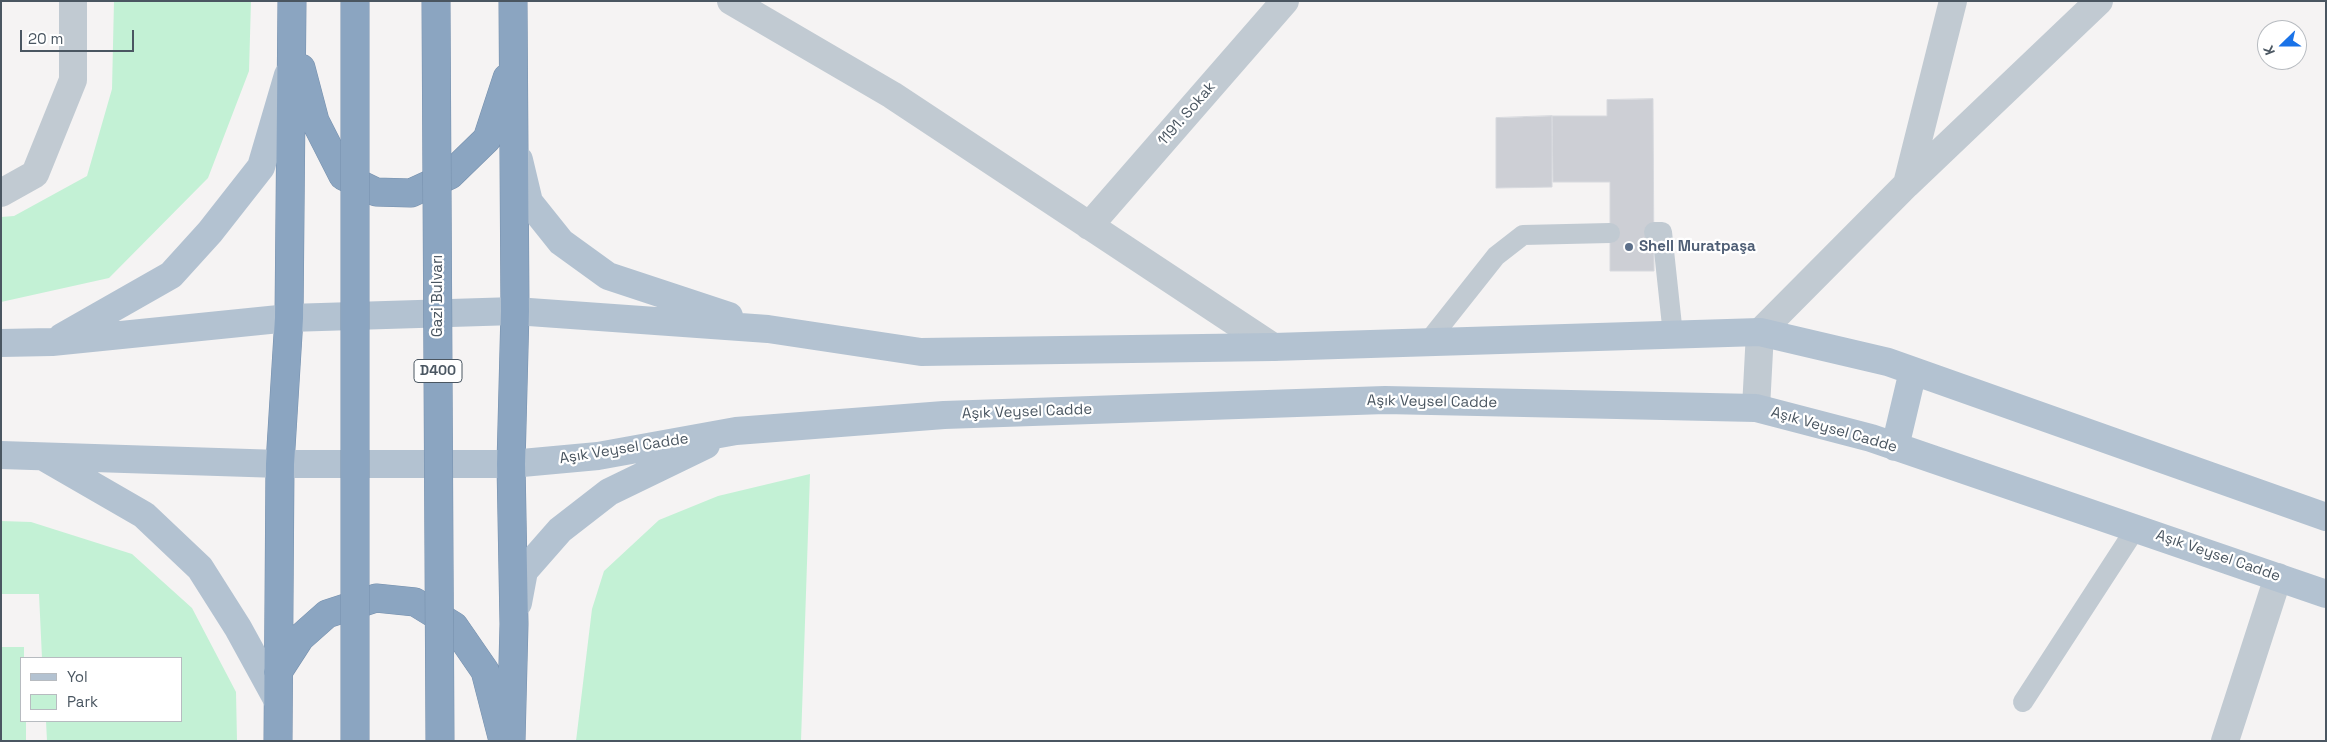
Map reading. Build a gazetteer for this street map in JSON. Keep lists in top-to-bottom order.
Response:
{
  "streets": {
    "highway": ["Gazi Bulvarı", "D400"],
    "main road": ["Aşık Veysel Cadde"],
    "street": ["1191. Sokak"]
  },
  "places": ["Shell Muratpaşa"],
  "legend": ["Yol", "Park"],
  "scale_bar": "20 m",
  "north": "left"
}
